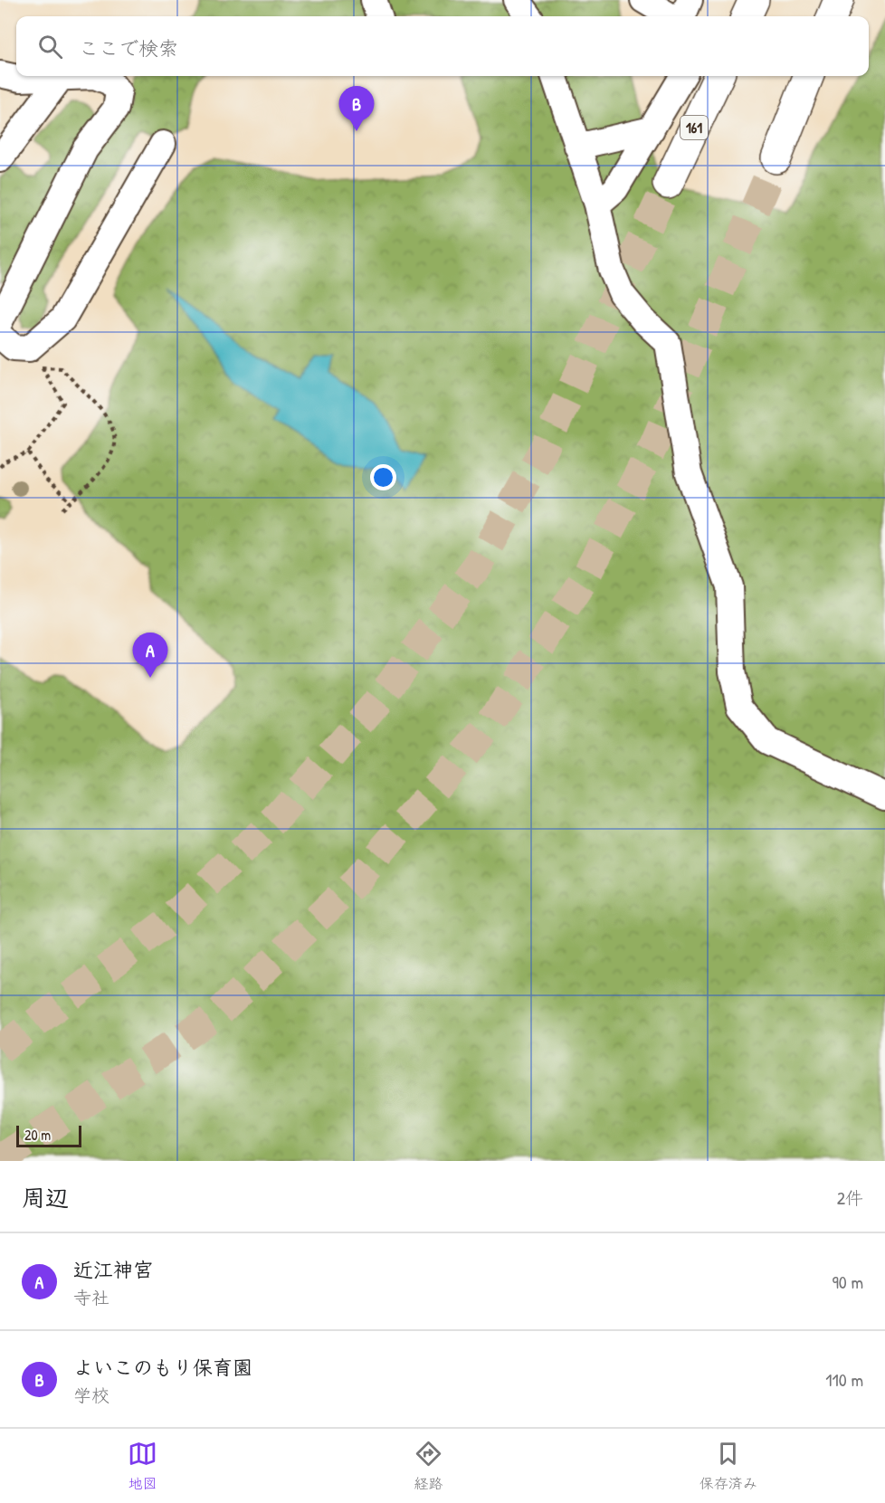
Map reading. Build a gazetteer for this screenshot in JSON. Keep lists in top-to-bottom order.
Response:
{
  "streets": {
    "highway": ["161"]
  },
  "scale_bar": "20 m",
  "page": {
    "search": "ここで検索",
    "pins": ["B", "A"],
    "scale": "20 m",
    "heading": ["周辺", "2件"],
    "list": [
      {
        "mark": "A",
        "name": "近江神宮",
        "note": "寺社",
        "value": "90 m"
      },
      {
        "mark": "B",
        "name": "よいこのもり保育園",
        "note": "学校",
        "value": "110 m"
      }
    ],
    "nav": ["地図", "経路", "保存済み"]
  }
}
